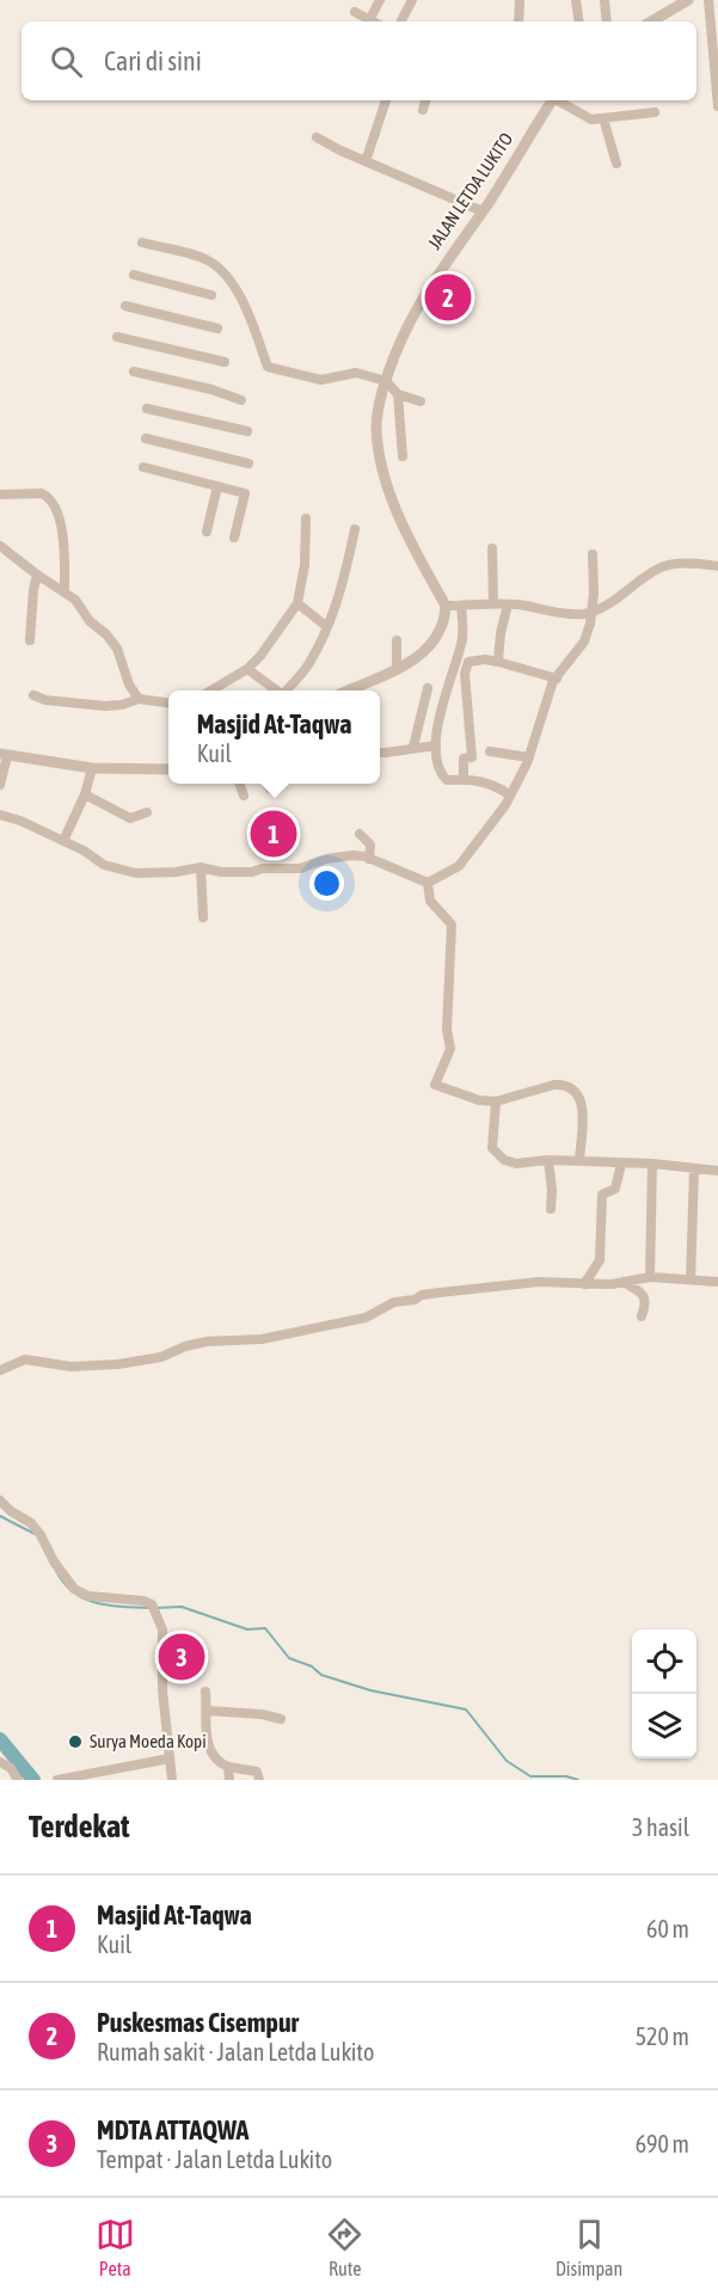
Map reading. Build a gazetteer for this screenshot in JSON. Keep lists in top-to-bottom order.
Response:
{
  "streets": {
    "street": ["JALAN LETDA LUKITO"]
  },
  "places": ["Surya Moeda Kopi"],
  "page": {
    "search": "Cari di sini",
    "pins": ["2", "1", "3"],
    "popup": ["Masjid At-Taqwa", "Kuil"],
    "heading": ["Terdekat", "3 hasil"],
    "list": [
      {
        "mark": "1",
        "name": "Masjid At-Taqwa",
        "note": "Kuil",
        "value": "60 m"
      },
      {
        "mark": "2",
        "name": "Puskesmas Cisempur",
        "note": "Rumah sakit · Jalan Letda Lukito",
        "value": "520 m"
      },
      {
        "mark": "3",
        "name": "MDTA ATTAQWA",
        "note": "Tempat · Jalan Letda Lukito",
        "value": "690 m"
      }
    ],
    "nav": ["Peta", "Rute", "Disimpan"]
  }
}
